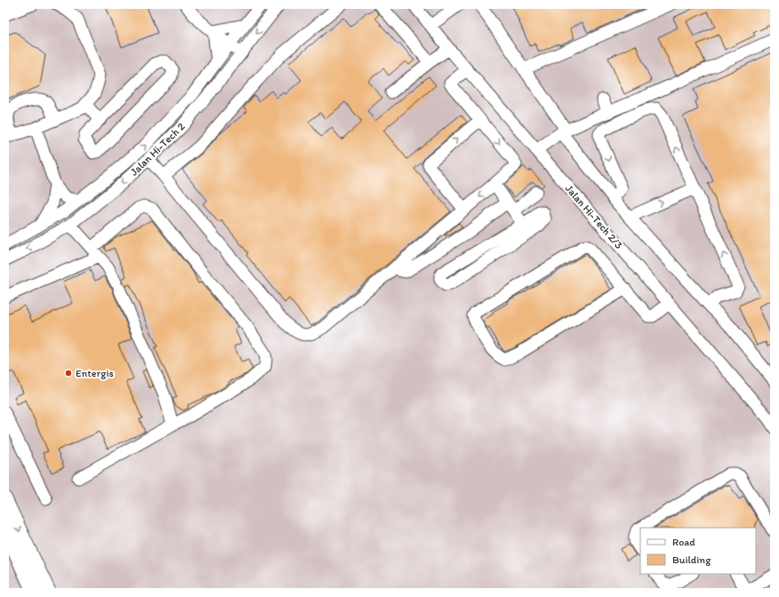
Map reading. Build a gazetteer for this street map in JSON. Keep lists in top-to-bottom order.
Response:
{
  "streets": {
    "street": ["Jalan Hi-Tech 2", "Jalan Hi-Tech 2/3"]
  },
  "places": ["Entergis"],
  "legend": ["Road", "Building"]
}
